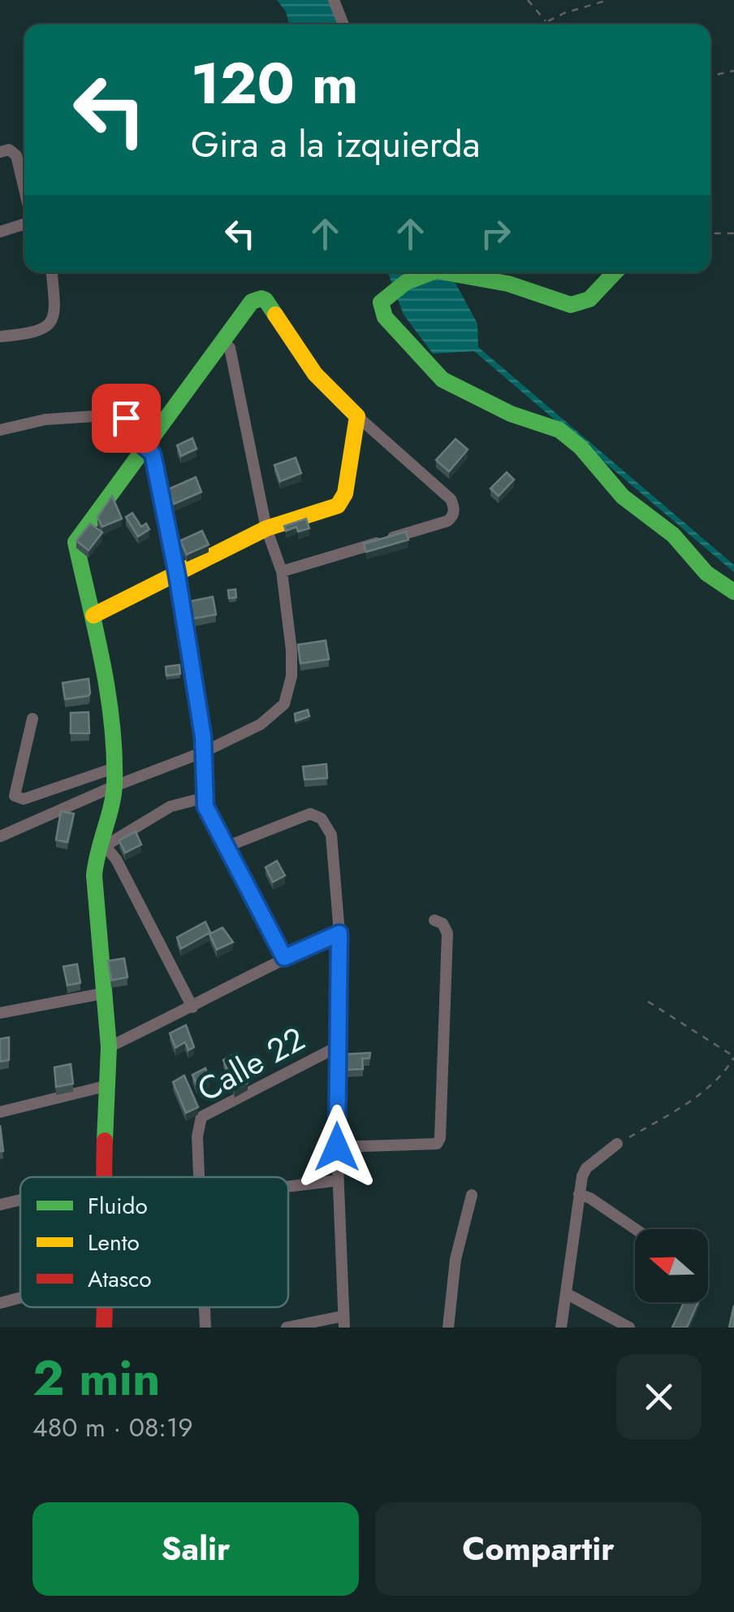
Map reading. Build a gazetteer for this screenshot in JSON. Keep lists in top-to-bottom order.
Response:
{
  "streets": {
    "street": ["Calle 22"]
  },
  "legend": ["Fluido", "Lento", "Atasco"],
  "north": "left",
  "page": {
    "turn": ["120 m", "Gira a la izquierda"],
    "heading": ["2 min", "480 m · 08:19"],
    "buttons": ["Salir", "Compartir"]
  }
}
